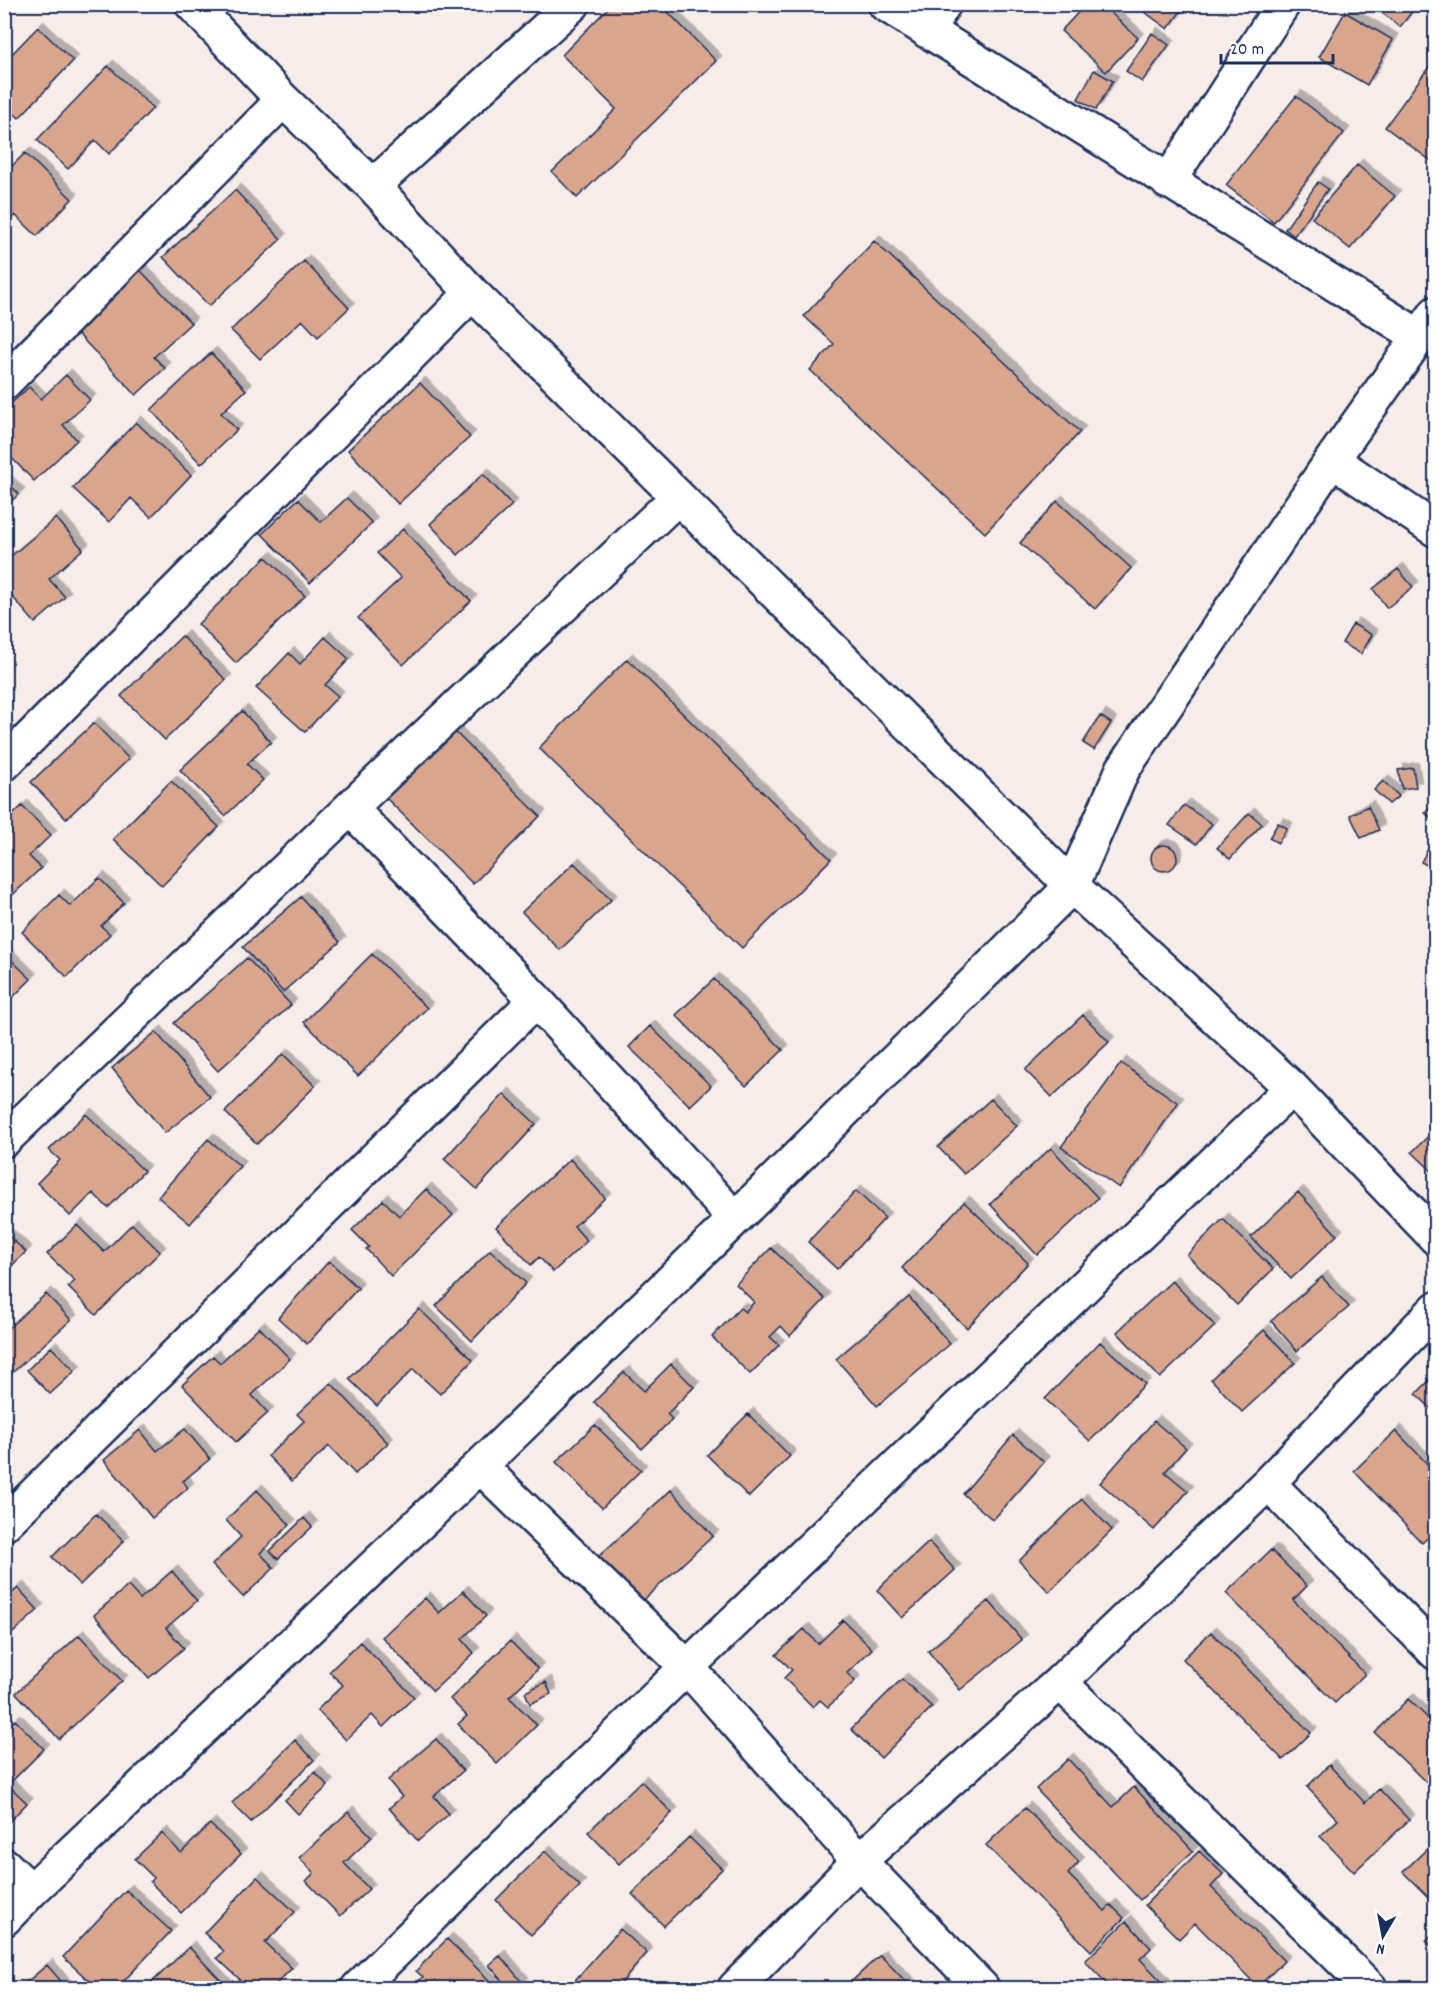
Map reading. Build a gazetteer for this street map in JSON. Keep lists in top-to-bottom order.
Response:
{
  "scale_bar": "20 m",
  "north": "bottom"
}
